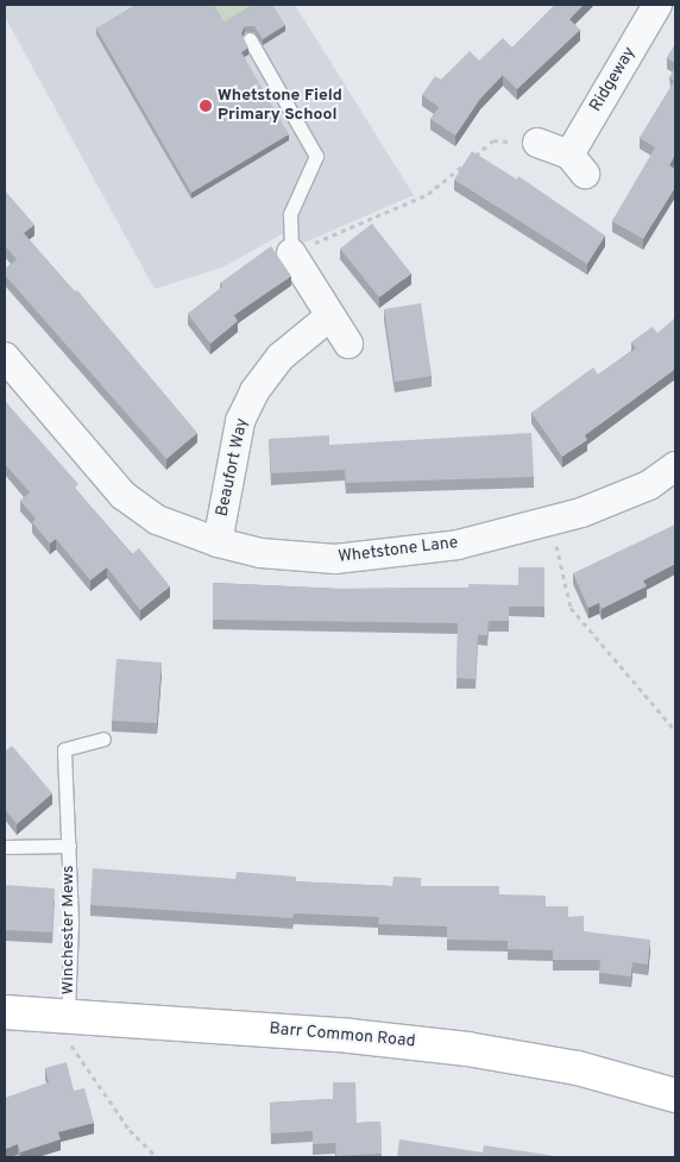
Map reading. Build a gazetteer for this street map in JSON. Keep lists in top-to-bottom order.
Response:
{
  "streets": {
    "main road": ["Barr Common Road"],
    "street": ["Ridgeway", "Beaufort Way", "Whetstone Lane"],
    "lane": ["Winchester Mews"]
  },
  "crossings": [
    ["Beaufort Way", "Whetstone Lane"],
    ["Winchester Mews", "Barr Common Road"]
  ],
  "places": ["Whetstone Field Primary School"]
}
